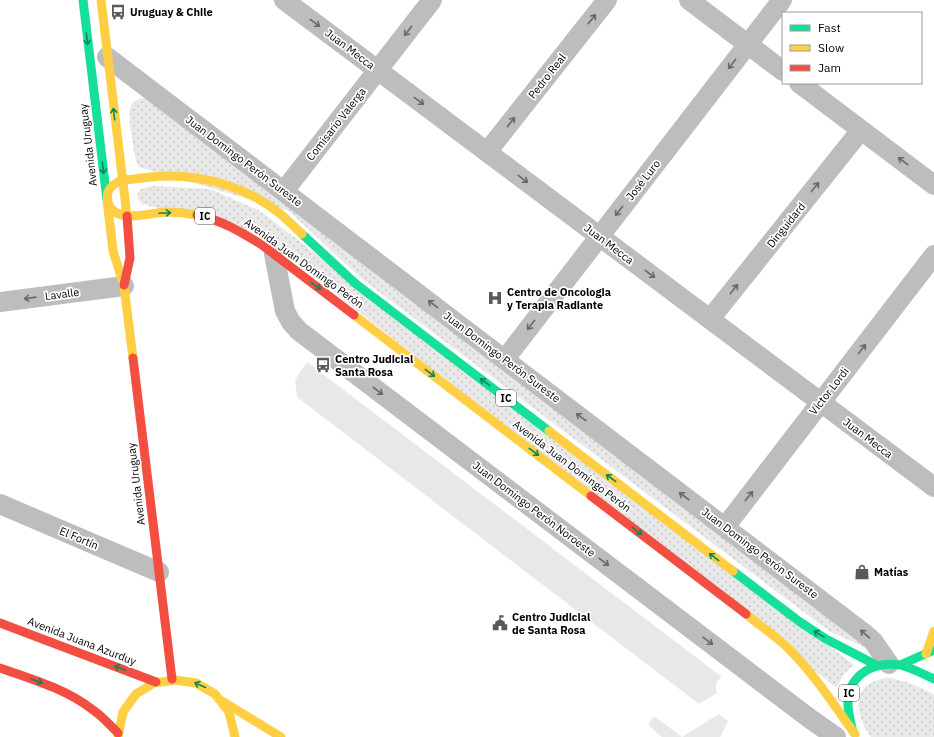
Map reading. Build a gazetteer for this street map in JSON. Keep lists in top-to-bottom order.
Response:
{
  "streets": {
    "main road": [
      "Avenida Uruguay",
      "IC",
      "Avenida Juan Domingo Perón",
      "Avenida Juana Azurduy"
    ],
    "street": [
      "Juan Mecca",
      "Pedro Real",
      "Comisario Valerga",
      "Juan Domingo Perón Sureste",
      "José Luro",
      "Dinguidard",
      "Lavalle",
      "Víctor Lordi",
      "Juan Domingo Perón Noroeste",
      "El Fortín"
    ]
  },
  "crossings": [
    ["Juan Mecca", "Pedro Real"],
    ["Juan Mecca", "Comisario Valerga"],
    ["Juan Mecca", "José Luro"],
    ["Juan Mecca", "Dinguidard"],
    ["Juan Mecca", "Víctor Lordi"],
    ["Comisario Valerga", "Juan Domingo Perón Sureste"],
    ["Avenida Uruguay", "Juan Domingo Perón Sureste"],
    ["Avenida Uruguay", "Avenida Juan Domingo Perón"],
    ["Avenida Uruguay", "Lavalle"],
    ["Avenida Uruguay", "El Fortín"],
    ["Juan Domingo Perón Sureste", "José Luro"],
    ["Juan Domingo Perón Sureste", "IC"],
    ["Juan Domingo Perón Sureste", "Avenida Juan Domingo Perón"],
    ["Juan Domingo Perón Sureste", "Víctor Lordi"],
    ["IC", "Avenida Juan Domingo Perón"],
    ["IC", "Juan Domingo Perón Noroeste"],
    ["Avenida Juan Domingo Perón", "Juan Domingo Perón Noroeste"]
  ],
  "one_way": [
    "Juan Mecca",
    "Pedro Real",
    "Comisario Valerga",
    "Juan Domingo Perón Sureste",
    "José Luro",
    "Dinguidard",
    "Lavalle",
    "Víctor Lordi",
    "Juan Domingo Perón Noroeste"
  ],
  "places": {
    "bus stop": ["Uruguay & Chile", "Centro Judicial Santa Rosa"],
    "hospital": ["Centro de Oncologia y Terapia Radiante"],
    "shop": ["Matías"],
    "public building": ["Centro Judicial de Santa Rosa"]
  },
  "legend": ["Fast", "Slow", "Jam"]
}
